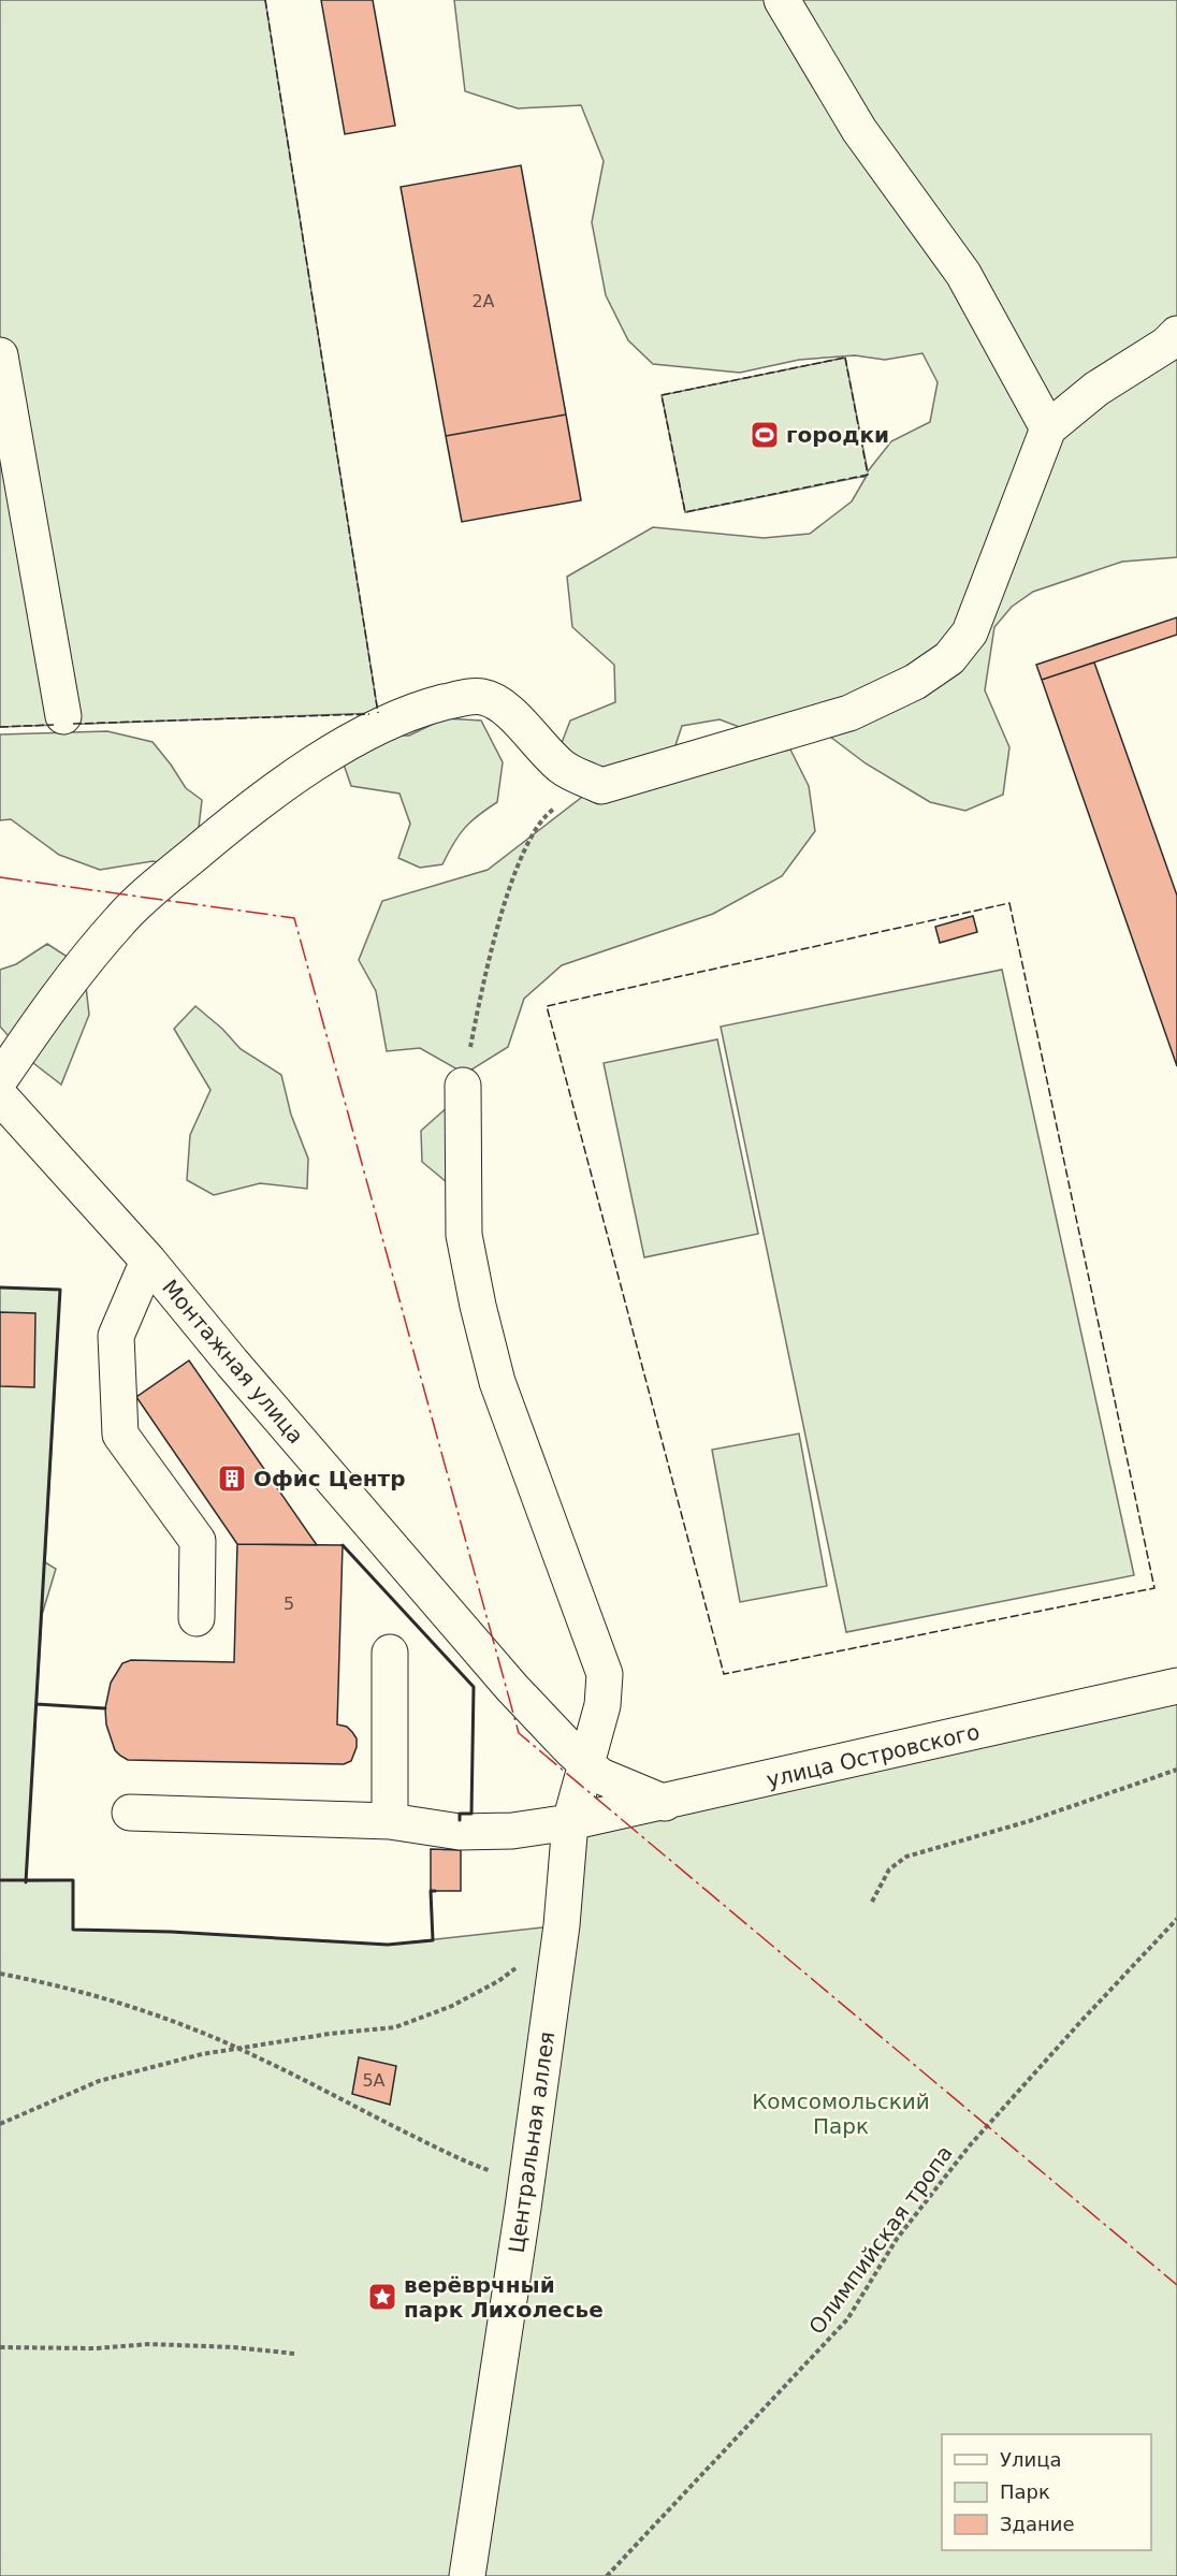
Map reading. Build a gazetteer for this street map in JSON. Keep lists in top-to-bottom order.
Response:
{
  "streets": {
    "street": ["Монтажная улица", "улица Островского", "Центральная аллея"],
    "path": ["Олимпийская тропа"]
  },
  "crossings": [
    ["Монтажная улица", "улица Островского"],
    ["Монтажная улица", "Центральная аллея"],
    ["улица Островского", "Центральная аллея"]
  ],
  "parks": ["Комсомольский Парк"],
  "places": {
    "sports": ["городки"],
    "building": ["Офис Центр"],
    "place": ["верёврчный парк Лихолесье"]
  },
  "house_numbers": ["2А", "5", "5А"],
  "legend": ["Улица", "Парк", "Здание"]
}
